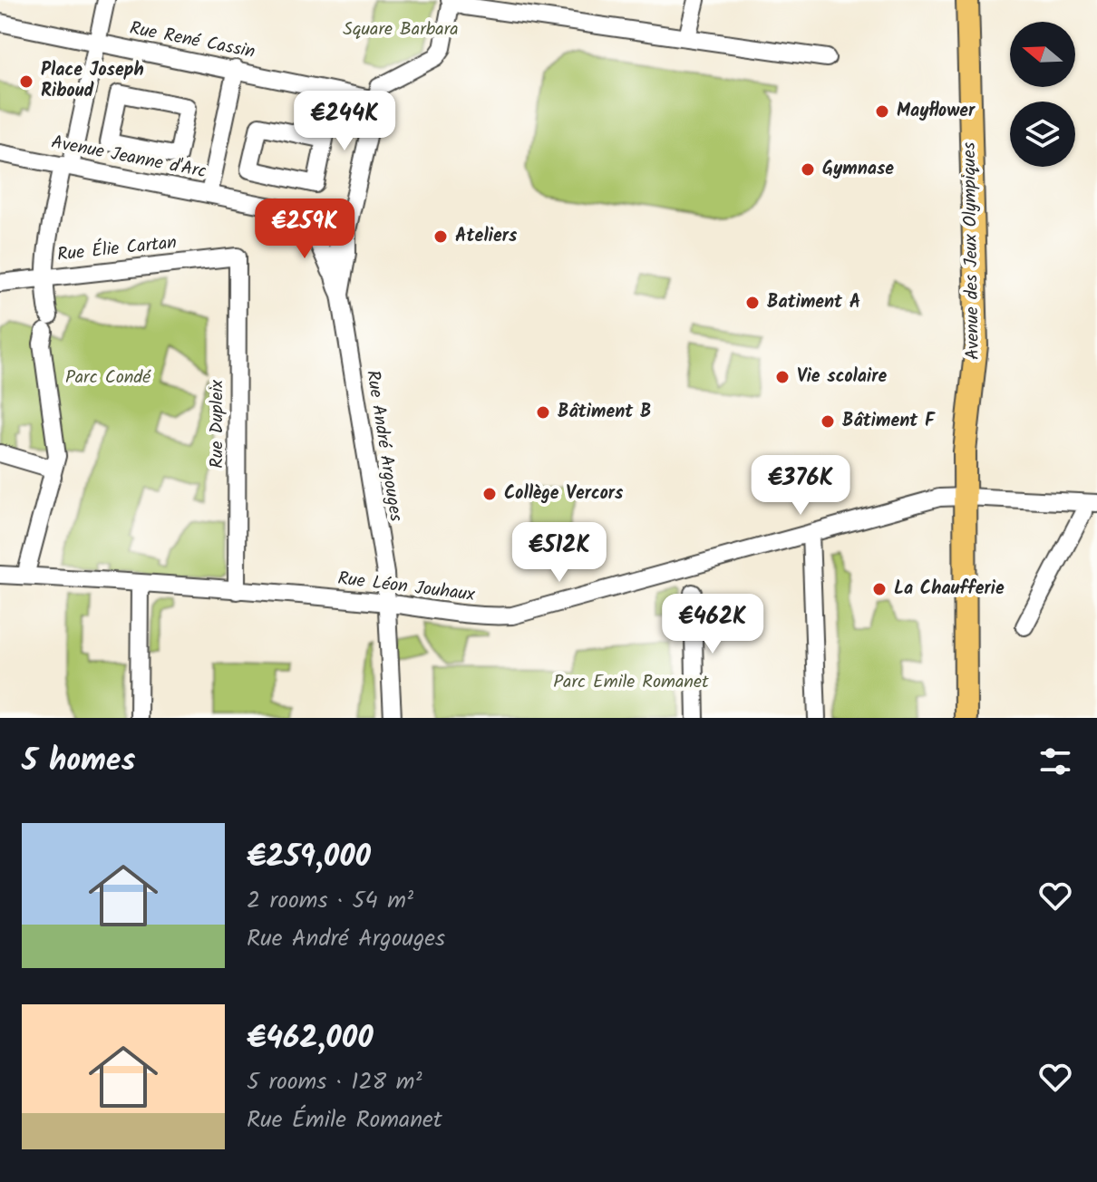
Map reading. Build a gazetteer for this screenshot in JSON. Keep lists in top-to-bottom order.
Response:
{
  "streets": {
    "main road": ["Avenue des Jeux Olympiques"],
    "street": [
      "Rue René Cassin",
      "Avenue Jeanne d'Arc",
      "Rue Élie Cartan",
      "Rue Dupleix",
      "Rue André Argouges",
      "Rue Léon Jouhaux"
    ]
  },
  "crossings": [
    ["Avenue Jeanne d'Arc", "Rue André Argouges"],
    ["Rue Élie Cartan", "Rue Dupleix"],
    ["Avenue des Jeux Olympiques", "Rue Léon Jouhaux"],
    ["Rue Dupleix", "Rue Léon Jouhaux"],
    ["Rue André Argouges", "Rue Léon Jouhaux"]
  ],
  "parks": ["Square Barbara", "Parc Condé", "Parc Emile Romanet"],
  "places": [
    "Place Joseph Riboud",
    "Mayflower",
    "Gymnase",
    "Ateliers",
    "Batiment A",
    "Vie scolaire",
    "Bâtiment B",
    "Bâtiment F",
    "Collège Vercors",
    "La Chaufferie"
  ],
  "north": "left",
  "page": {
    "price": [
      "€244K",
      "€259K",
      "€376K",
      "€512K",
      "€462K"
    ],
    "heading": "5 homes",
    "list": [
      {
        "name": "€259,000",
        "note": "2 rooms · 54 m² · Rue André Argouges"
      },
      {
        "name": "€462,000",
        "note": "5 rooms · 128 m² · Rue Émile Romanet"
      }
    ]
  }
}
